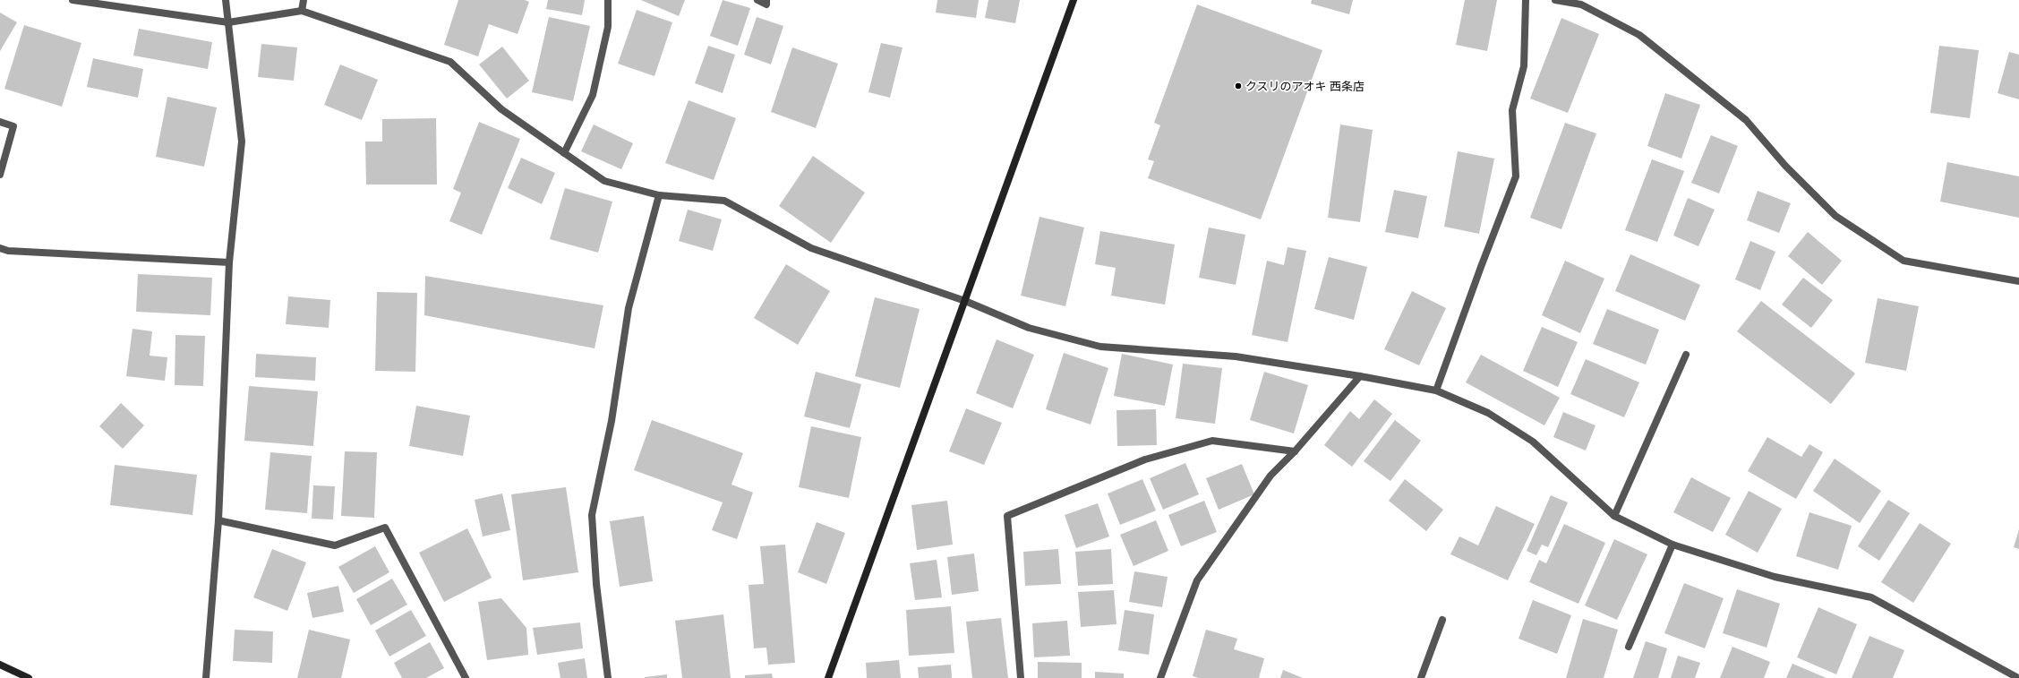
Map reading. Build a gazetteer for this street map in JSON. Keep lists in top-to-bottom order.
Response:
{
  "places": ["クスリのアオキ 西条店"]
}
